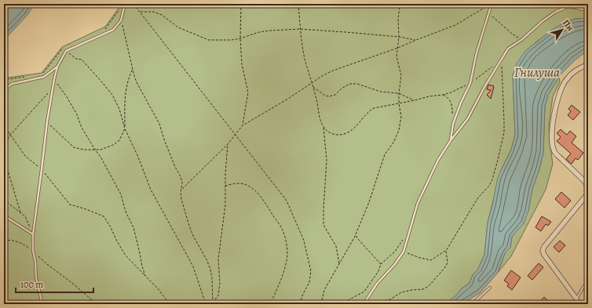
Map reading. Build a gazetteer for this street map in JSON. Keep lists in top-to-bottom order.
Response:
{
  "water": ["Гнилуша"],
  "scale_bar": "100 m",
  "north": "top right"
}
